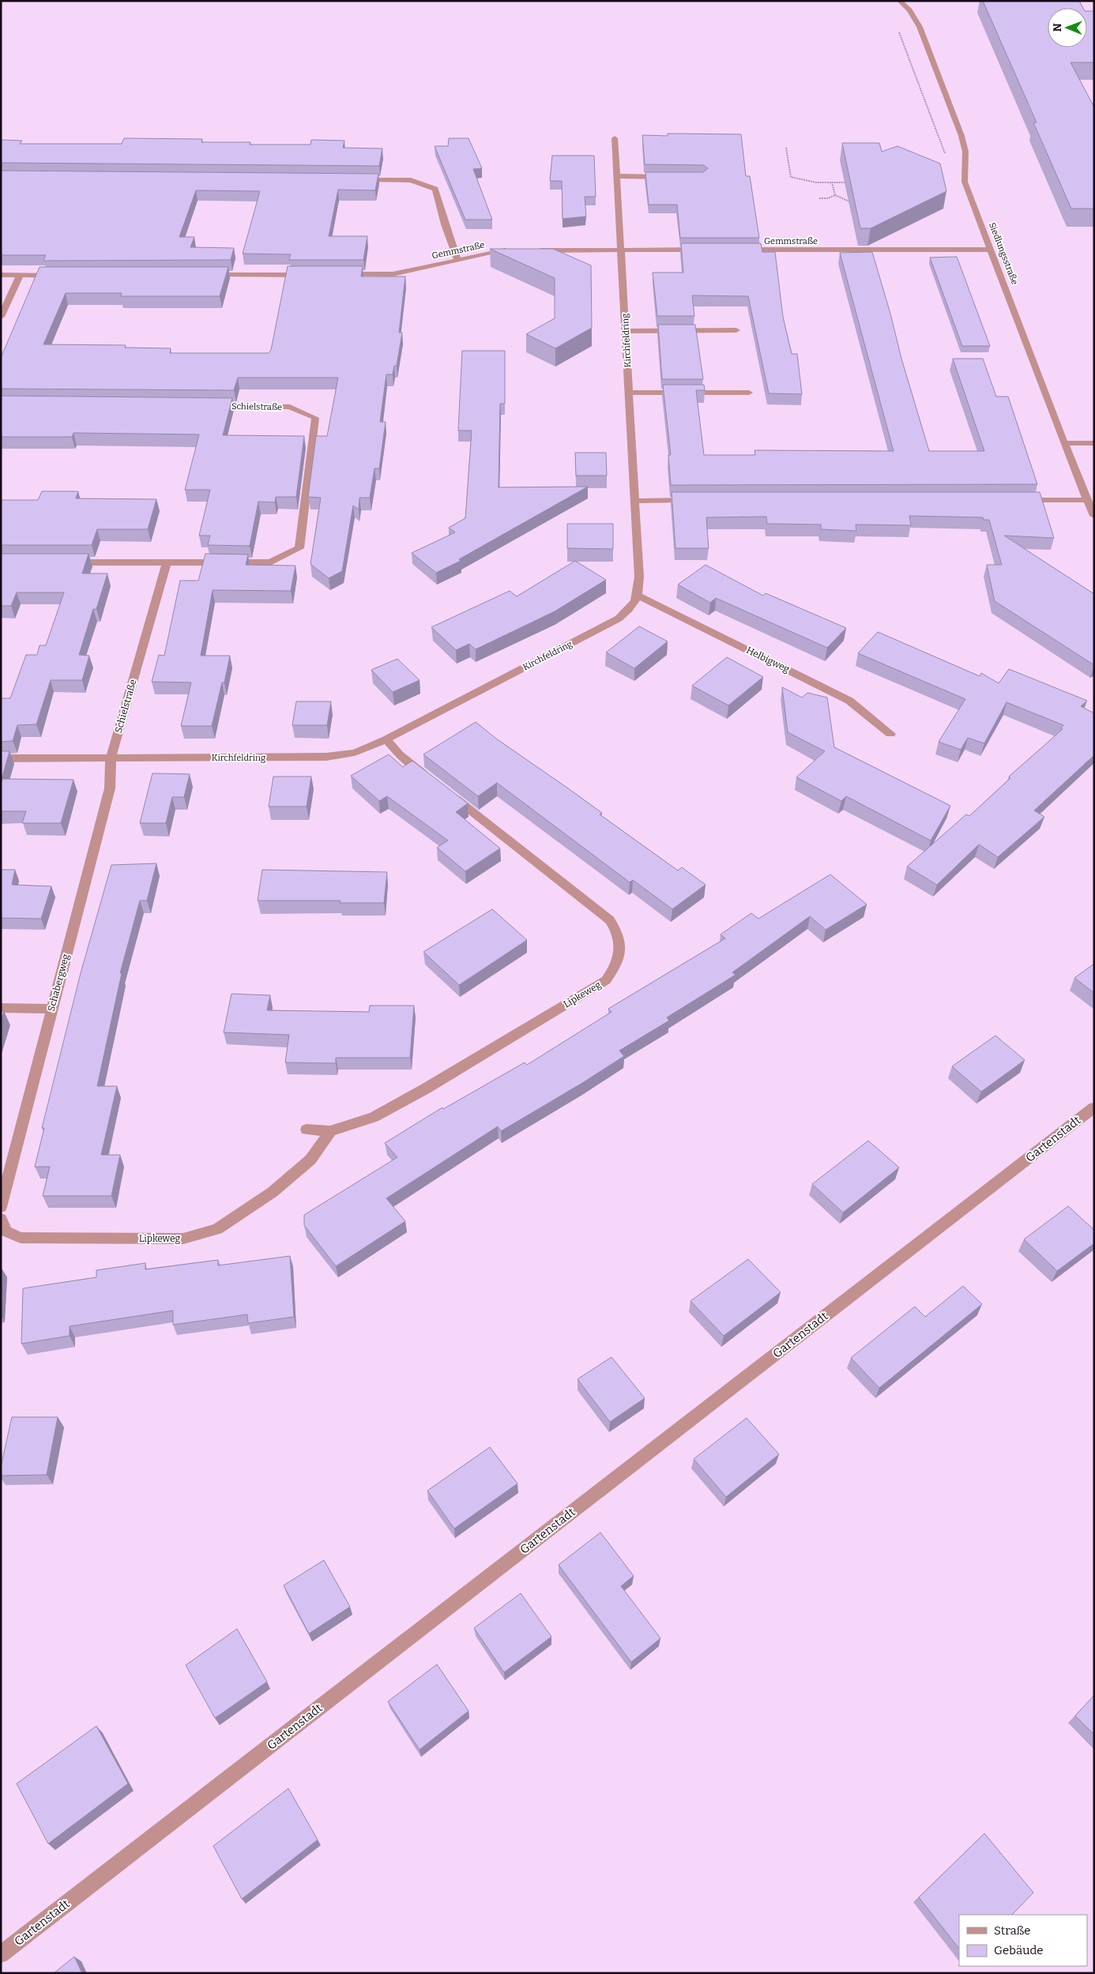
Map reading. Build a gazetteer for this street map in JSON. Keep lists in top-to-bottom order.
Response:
{
  "streets": {
    "street": [
      "Gemmstraße",
      "Siedlungsstraße",
      "Kirchfeldring",
      "Schielstraße",
      "Helbigweg",
      "Schabergweg",
      "Lipkeweg",
      "Gartenstadt"
    ]
  },
  "crossings": [
    ["Gemmstraße", "Siedlungsstraße"],
    ["Kirchfeldring", "Schielstraße"],
    ["Kirchfeldring", "Helbigweg"],
    ["Kirchfeldring", "Schabergweg"],
    ["Schielstraße", "Schabergweg"]
  ],
  "legend": ["Straße", "Gebäude"],
  "north": "left"
}
